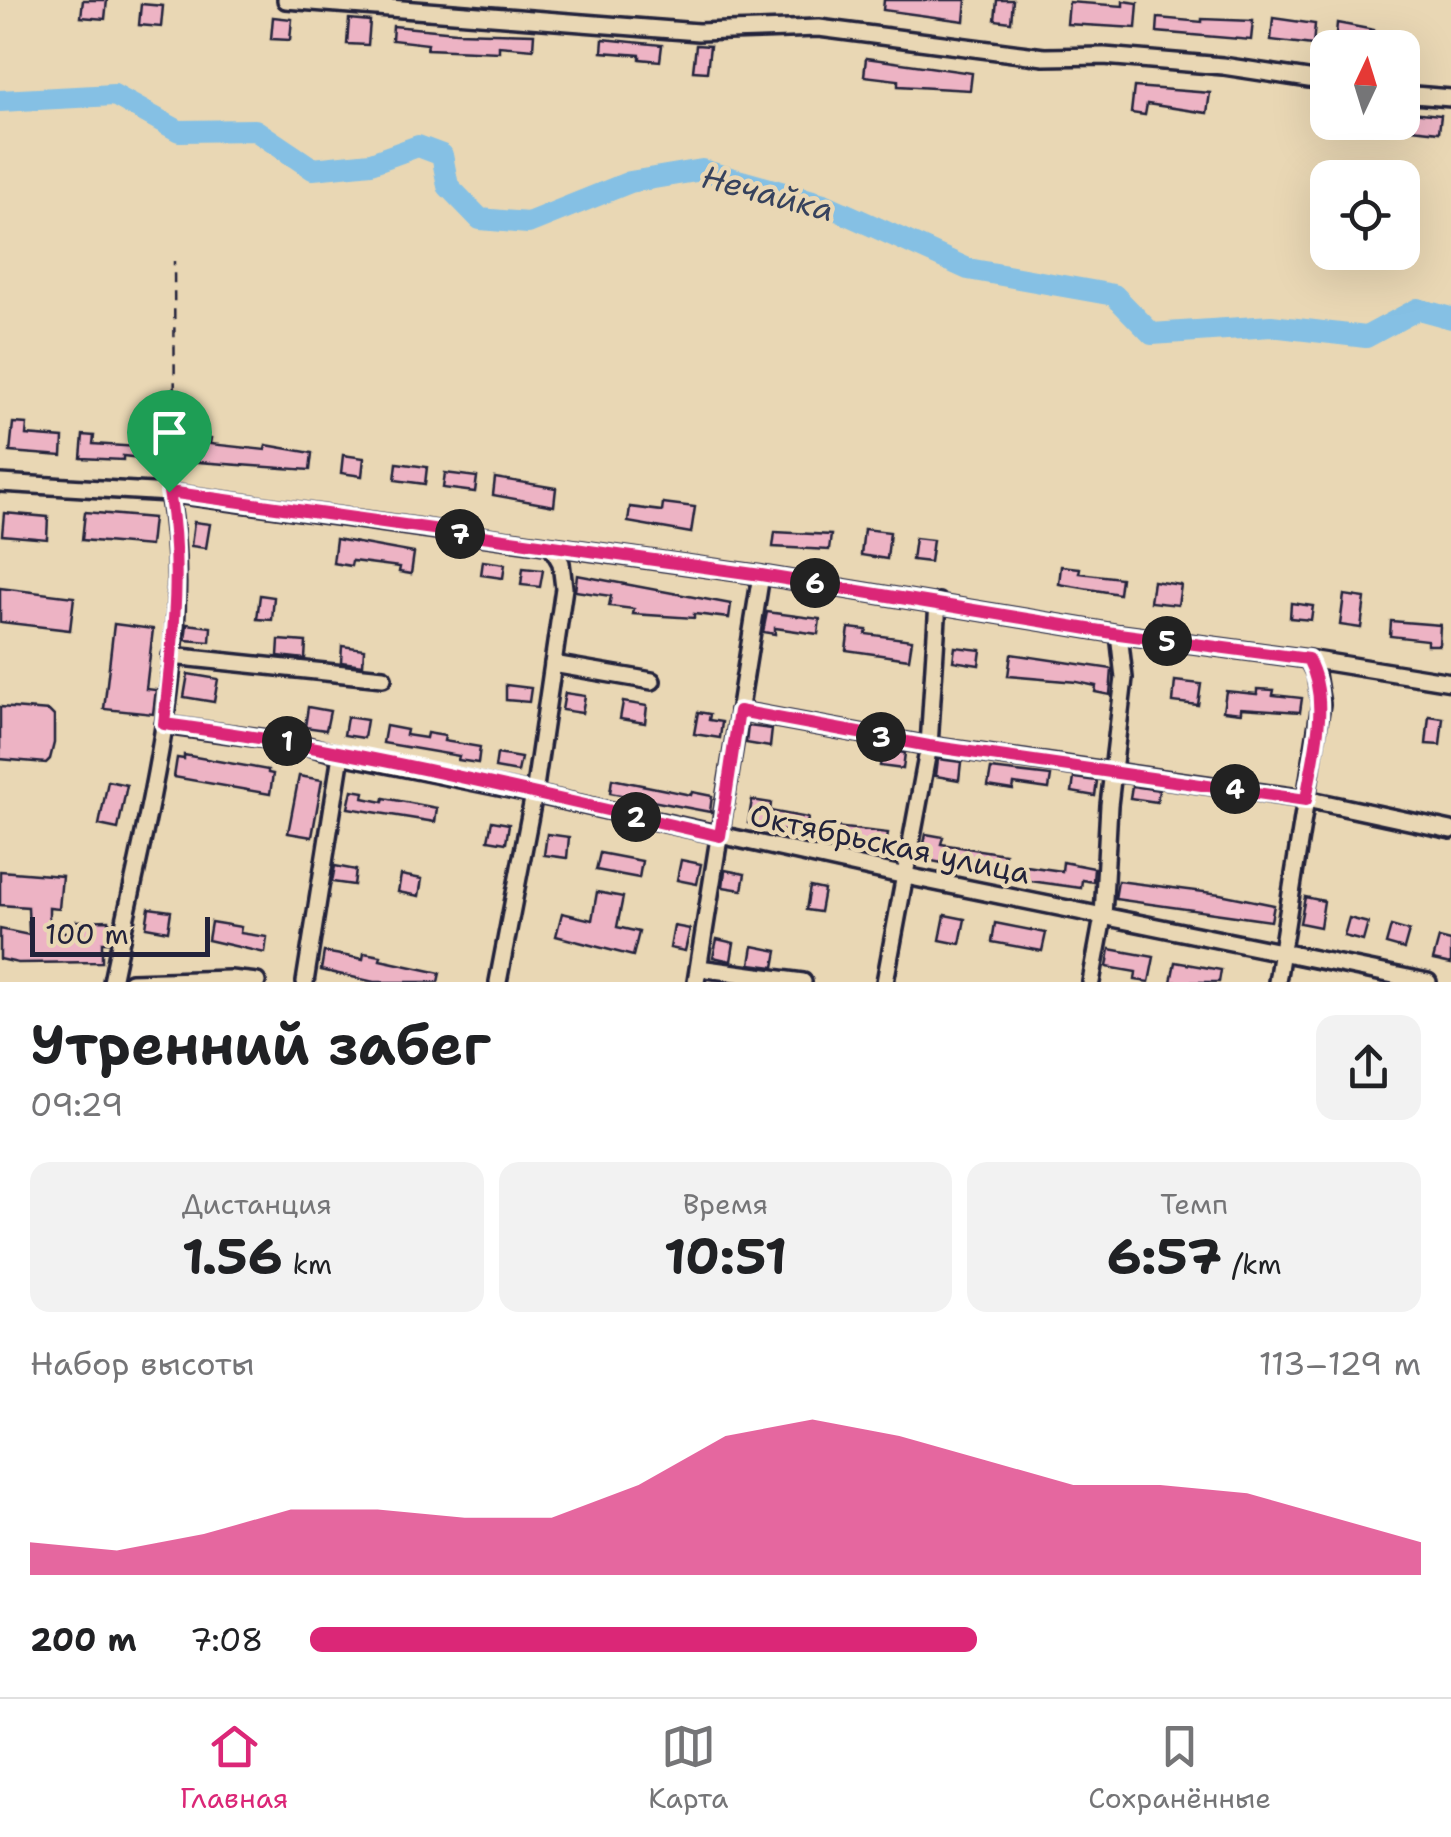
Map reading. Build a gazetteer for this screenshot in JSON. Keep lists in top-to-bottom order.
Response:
{
  "streets": {
    "street": ["Октябрьская улица"]
  },
  "water": ["Нечайка"],
  "scale_bar": "100 m",
  "north": "top",
  "page": {
    "pins": [
      "7",
      "6",
      "5",
      "3",
      "1",
      "4",
      "2"
    ],
    "scale": "100 m",
    "heading": ["Утренний забег", "09:29"],
    "stats": [
      ["Дистанция", "1.56 km"],
      ["Время", "10:51"],
      ["Темп", "6:57 /km"]
    ],
    "chart": ["Набор высоты", "113–129 m"],
    "list": [
      {
        "name": "200 m",
        "note": "7:08"
      }
    ],
    "tabs": ["Главная", "Карта", "Сохранённые"]
  }
}
